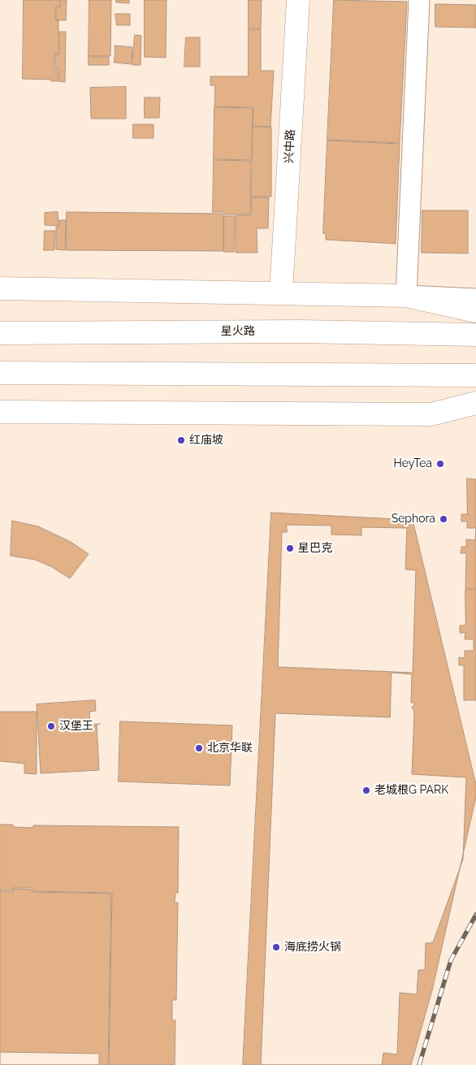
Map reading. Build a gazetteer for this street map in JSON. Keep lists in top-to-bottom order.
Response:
{
  "streets": {
    "main road": ["兴中路", "星火路"]
  },
  "places": [
    "红庙坡",
    "HeyTea",
    "Sephora",
    "星巴克",
    "汉堡王",
    "北京华联",
    "老城根G PARK",
    "海底捞火锅"
  ]
}
